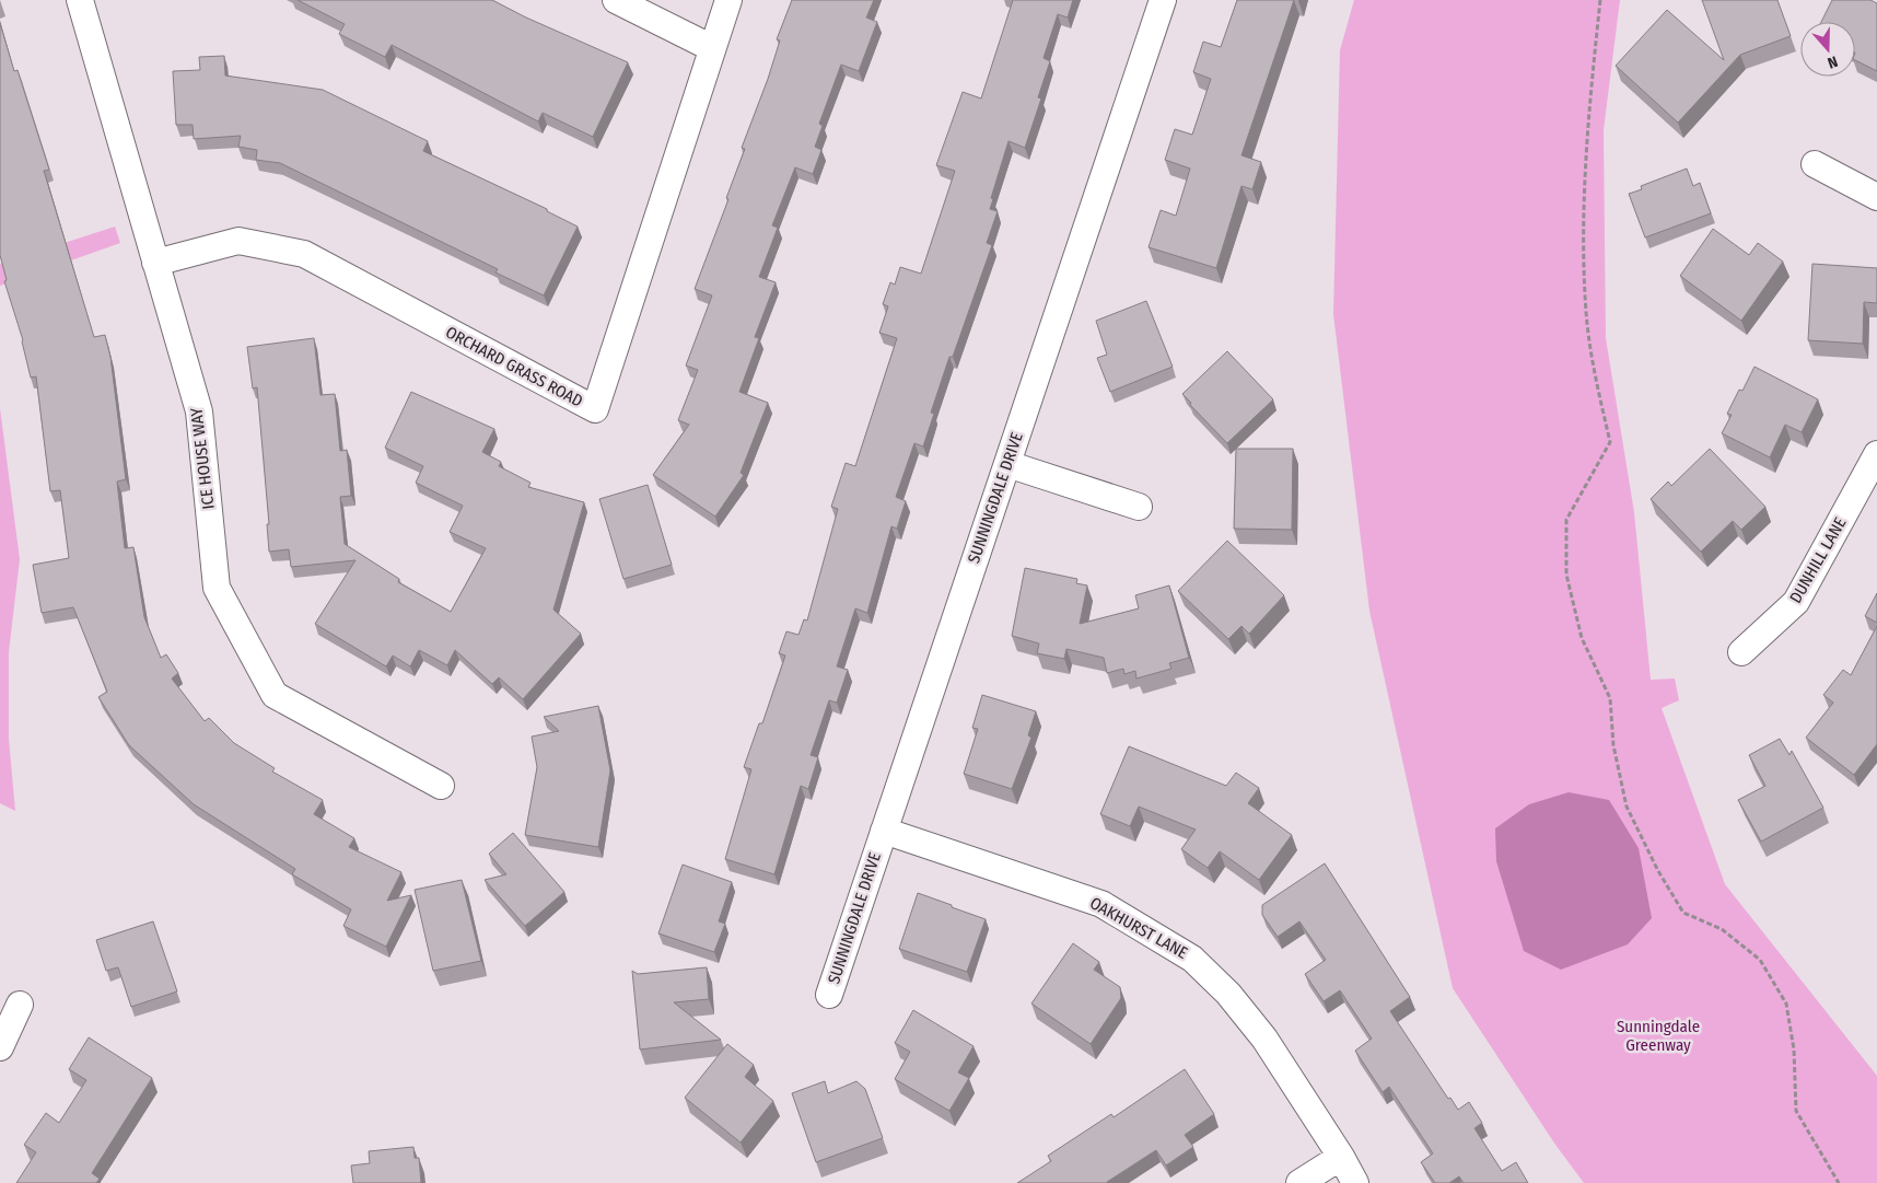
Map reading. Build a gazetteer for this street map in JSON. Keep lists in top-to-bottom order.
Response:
{
  "streets": {
    "street": [
      "ORCHARD GRASS ROAD",
      "ICE HOUSE WAY",
      "SUNNINGDALE DRIVE",
      "DUNHILL LANE",
      "OAKHURST LANE"
    ]
  },
  "crossings": [
    ["ORCHARD GRASS ROAD", "ICE HOUSE WAY"],
    ["SUNNINGDALE DRIVE", "OAKHURST LANE"]
  ],
  "parks": ["Sunningdale Greenway"],
  "north": "bottom"
}
